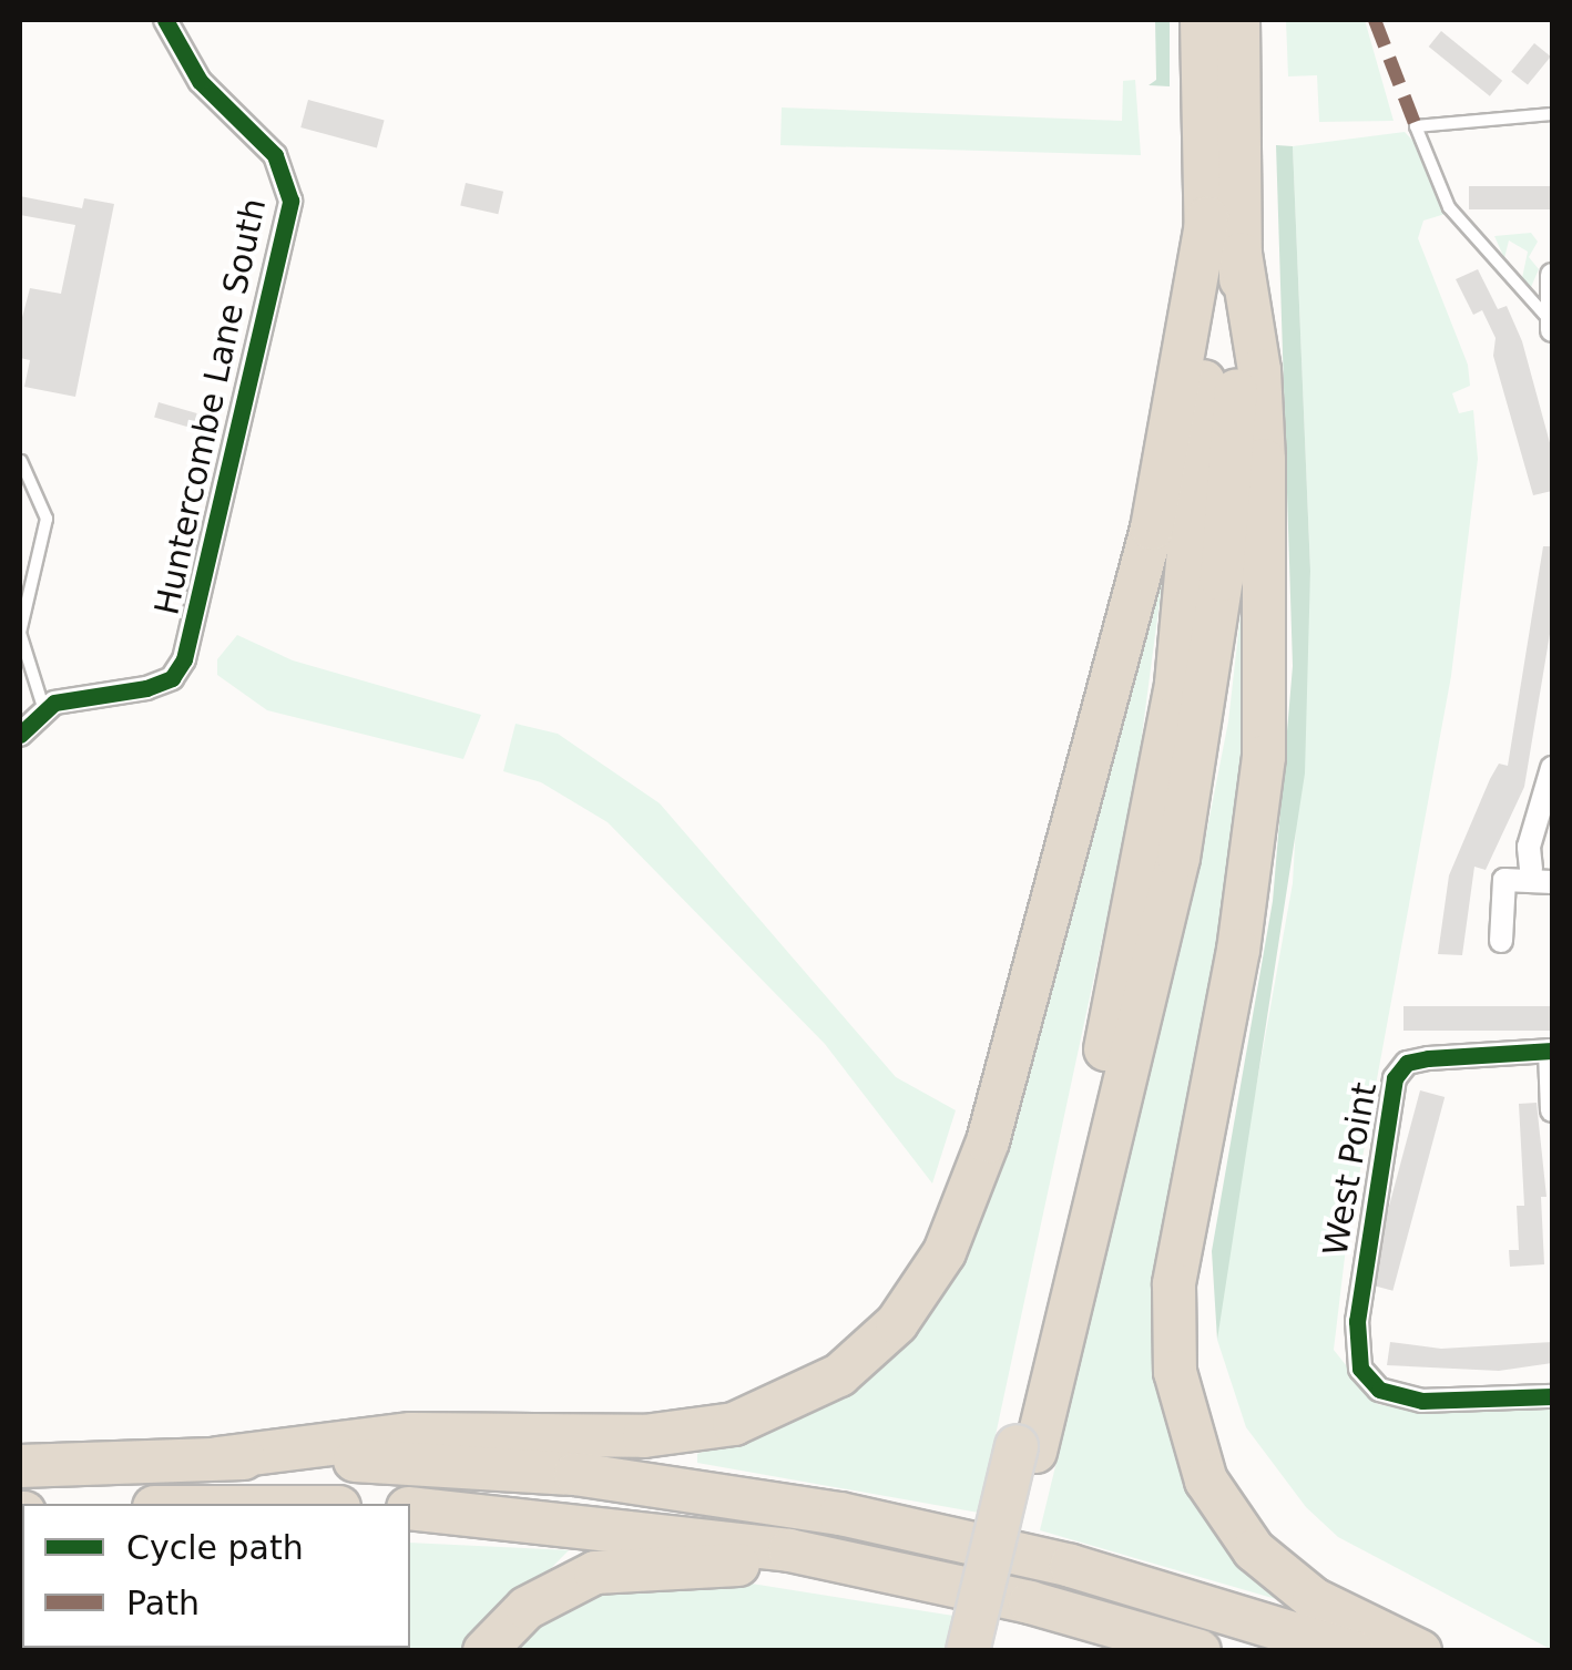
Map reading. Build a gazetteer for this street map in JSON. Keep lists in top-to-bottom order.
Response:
{
  "streets": {
    "street": ["Huntercombe Lane South", "West Point"]
  },
  "legend": ["Cycle path", "Path"]
}
